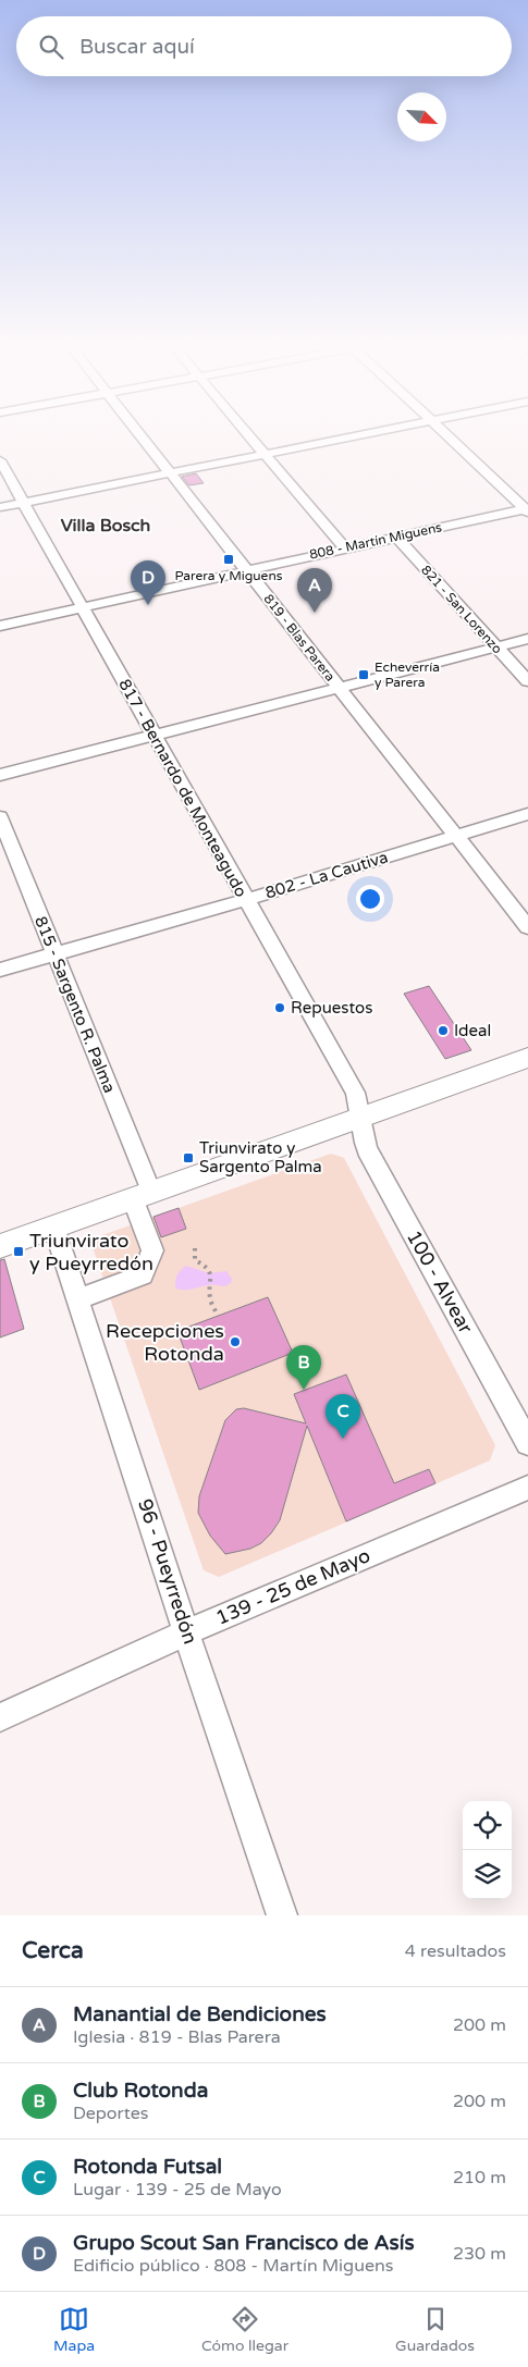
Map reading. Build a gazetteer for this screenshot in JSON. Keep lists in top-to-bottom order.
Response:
{
  "streets": {
    "street": [
      "808 - Martín Miguens",
      "821 - San Lorenzo",
      "819 - Blas Parera",
      "817 - Bernardo de Monteagudo",
      "802 - La Cautiva",
      "815 - Sargento R. Palma",
      "100 - Alvear",
      "96 - Pueyrredón",
      "139 - 25 de Mayo"
    ]
  },
  "crossings": [
    ["808 - Martín Miguens", "821 - San Lorenzo"],
    ["808 - Martín Miguens", "819 - Blas Parera"],
    ["808 - Martín Miguens", "817 - Bernardo de Monteagudo"],
    ["819 - Blas Parera", "802 - La Cautiva"],
    ["817 - Bernardo de Monteagudo", "802 - La Cautiva"],
    ["817 - Bernardo de Monteagudo", "100 - Alvear"],
    ["802 - La Cautiva", "815 - Sargento R. Palma"],
    ["815 - Sargento R. Palma", "96 - Pueyrredón"],
    ["96 - Pueyrredón", "139 - 25 de Mayo"]
  ],
  "districts": ["Villa Bosch"],
  "places": {
    "transit": [
      "Parera y Miguens",
      "Echeverría y Parera",
      "Triunvirato y Sargento Palma",
      "Triunvirato y Pueyrredón"
    ],
    "other": ["Repuestos", "Ideal", "Recepciones Rotonda"]
  },
  "north": "bottom right",
  "page": {
    "search": "Buscar aquí",
    "pins": [
      "D",
      "A",
      "B",
      "C"
    ],
    "heading": ["Cerca", "4 resultados"],
    "list": [
      {
        "mark": "A",
        "name": "Manantial de Bendiciones",
        "note": "Iglesia · 819 - Blas Parera",
        "value": "200 m"
      },
      {
        "mark": "B",
        "name": "Club Rotonda",
        "note": "Deportes",
        "value": "200 m"
      },
      {
        "mark": "C",
        "name": "Rotonda Futsal",
        "note": "Lugar · 139 - 25 de Mayo",
        "value": "210 m"
      },
      {
        "mark": "D",
        "name": "Grupo Scout San Francisco de Asís",
        "note": "Edificio público · 808 - Martín Miguens",
        "value": "230 m"
      }
    ],
    "nav": ["Mapa", "Cómo llegar", "Guardados"]
  }
}
